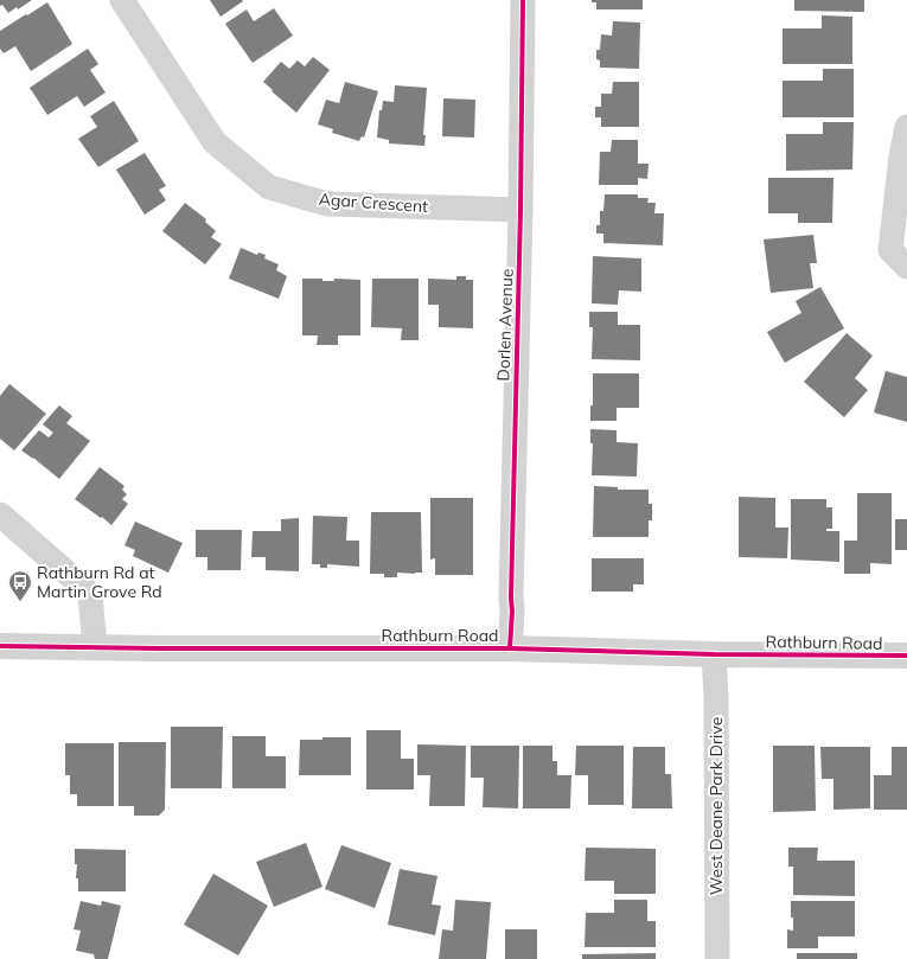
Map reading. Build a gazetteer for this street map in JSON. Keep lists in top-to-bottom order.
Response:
{
  "streets": {
    "street": [
      "Agar Crescent",
      "Dorlen Avenue",
      "Rathburn Road",
      "West Deane Park Drive"
    ]
  },
  "crossings": [
    ["Agar Crescent", "Dorlen Avenue"],
    ["Dorlen Avenue", "Rathburn Road"],
    ["Rathburn Road", "West Deane Park Drive"]
  ],
  "places": {
    "bus stop": ["Rathburn Rd at Martin Grove Rd"]
  }
}
